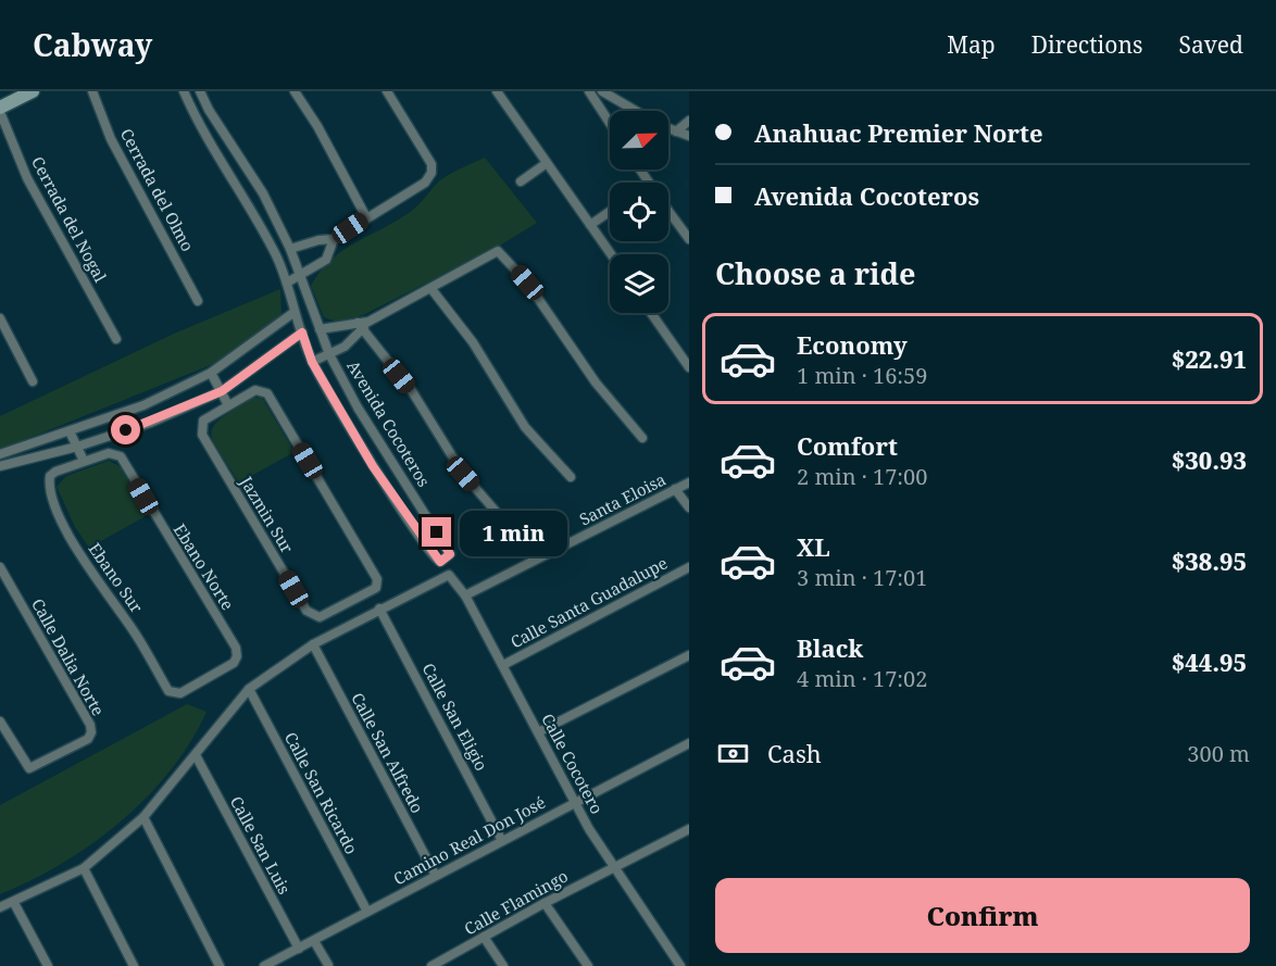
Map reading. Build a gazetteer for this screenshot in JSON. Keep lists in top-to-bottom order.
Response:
{
  "streets": {
    "street": [
      "Cerrada del Olmo",
      "Cerrada del Nogal",
      "Avenida Cocoteros",
      "Santa Eloisa",
      "Jazmin Sur",
      "Ebano Norte",
      "Ebano Sur",
      "Calle Santa Guadalupe",
      "Calle Dalia Norte",
      "Calle San Eligio",
      "Calle San Alfredo",
      "Calle Cocotero",
      "Calle San Ricardo",
      "Camino Real Don José",
      "Calle San Luis",
      "Calle Flamingo"
    ]
  },
  "crossings": [
    ["Santa Eloisa", "Calle Cocotero"],
    ["Ebano Norte", "Ebano Sur"],
    ["Calle Santa Guadalupe", "Calle Cocotero"],
    ["Calle San Eligio", "Calle Cocotero"],
    ["Calle San Eligio", "Camino Real Don José"],
    ["Calle San Alfredo", "Camino Real Don José"],
    ["Calle Cocotero", "Camino Real Don José"],
    ["Calle Cocotero", "Calle Flamingo"],
    ["Calle San Ricardo", "Camino Real Don José"],
    ["Camino Real Don José", "Calle San Luis"]
  ],
  "north": "top right",
  "page": {
    "header": "Cabway",
    "nav": ["Map", "Directions", "Saved"],
    "banner": ["Anahuac Premier Norte", "Avenida Cocoteros"],
    "heading": "Choose a ride",
    "list": [
      {
        "name": "Economy",
        "note": "1 min · 16:59",
        "value": "$22.91"
      },
      {
        "name": "Comfort",
        "note": "2 min · 17:00",
        "value": "$30.93"
      },
      {
        "name": "XL",
        "note": "3 min · 17:01",
        "value": "$38.95"
      },
      {
        "name": "Black",
        "note": "4 min · 17:02",
        "value": "$44.95"
      }
    ],
    "bubble": "1 min",
    "pay": ["Cash", "300 m"],
    "buttons": "Confirm"
  }
}
